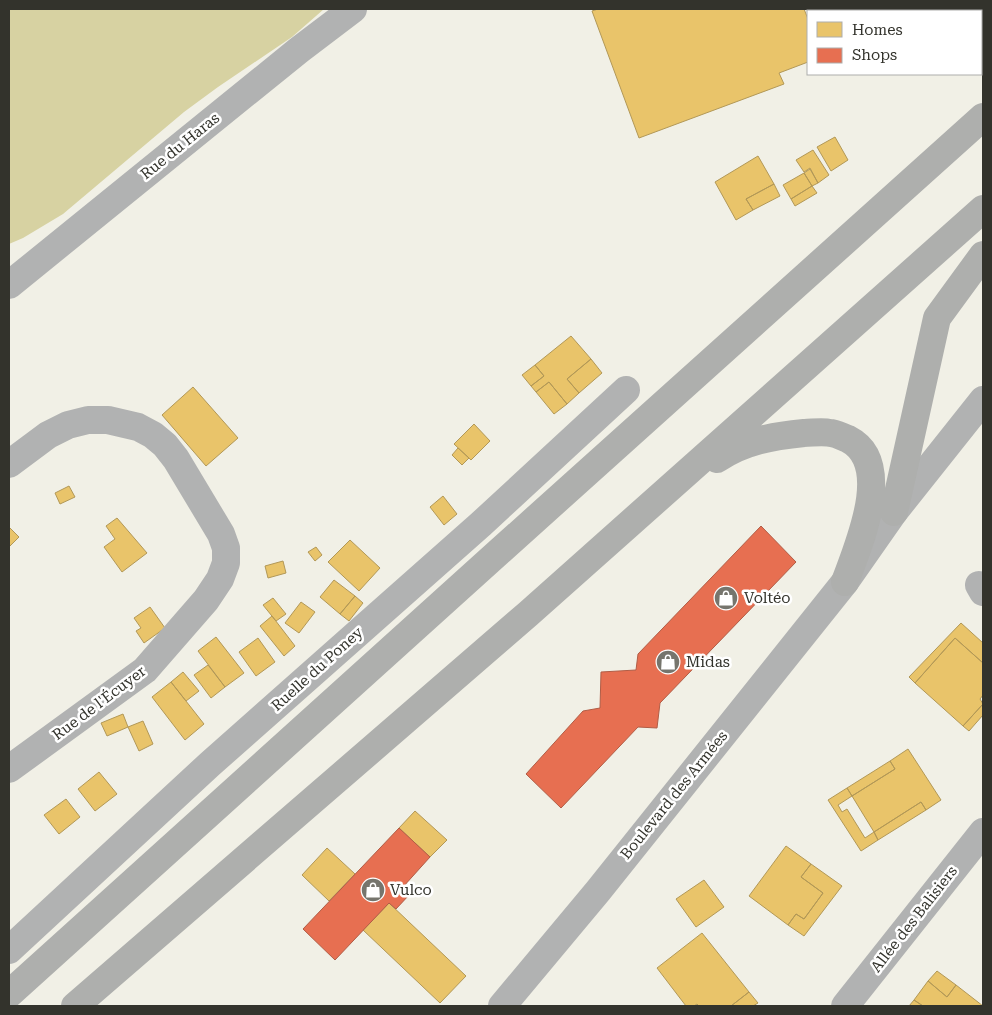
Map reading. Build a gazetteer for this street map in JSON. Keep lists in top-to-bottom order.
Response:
{
  "streets": {
    "street": [
      "Rue du Haras",
      "Ruelle du Poney",
      "Rue de l'Écuyer",
      "Boulevard des Armées",
      "Allée des Balisiers"
    ]
  },
  "places": {
    "shop": ["Voltéo", "Midas", "Vulco"]
  },
  "legend": ["Homes", "Shops"]
}
